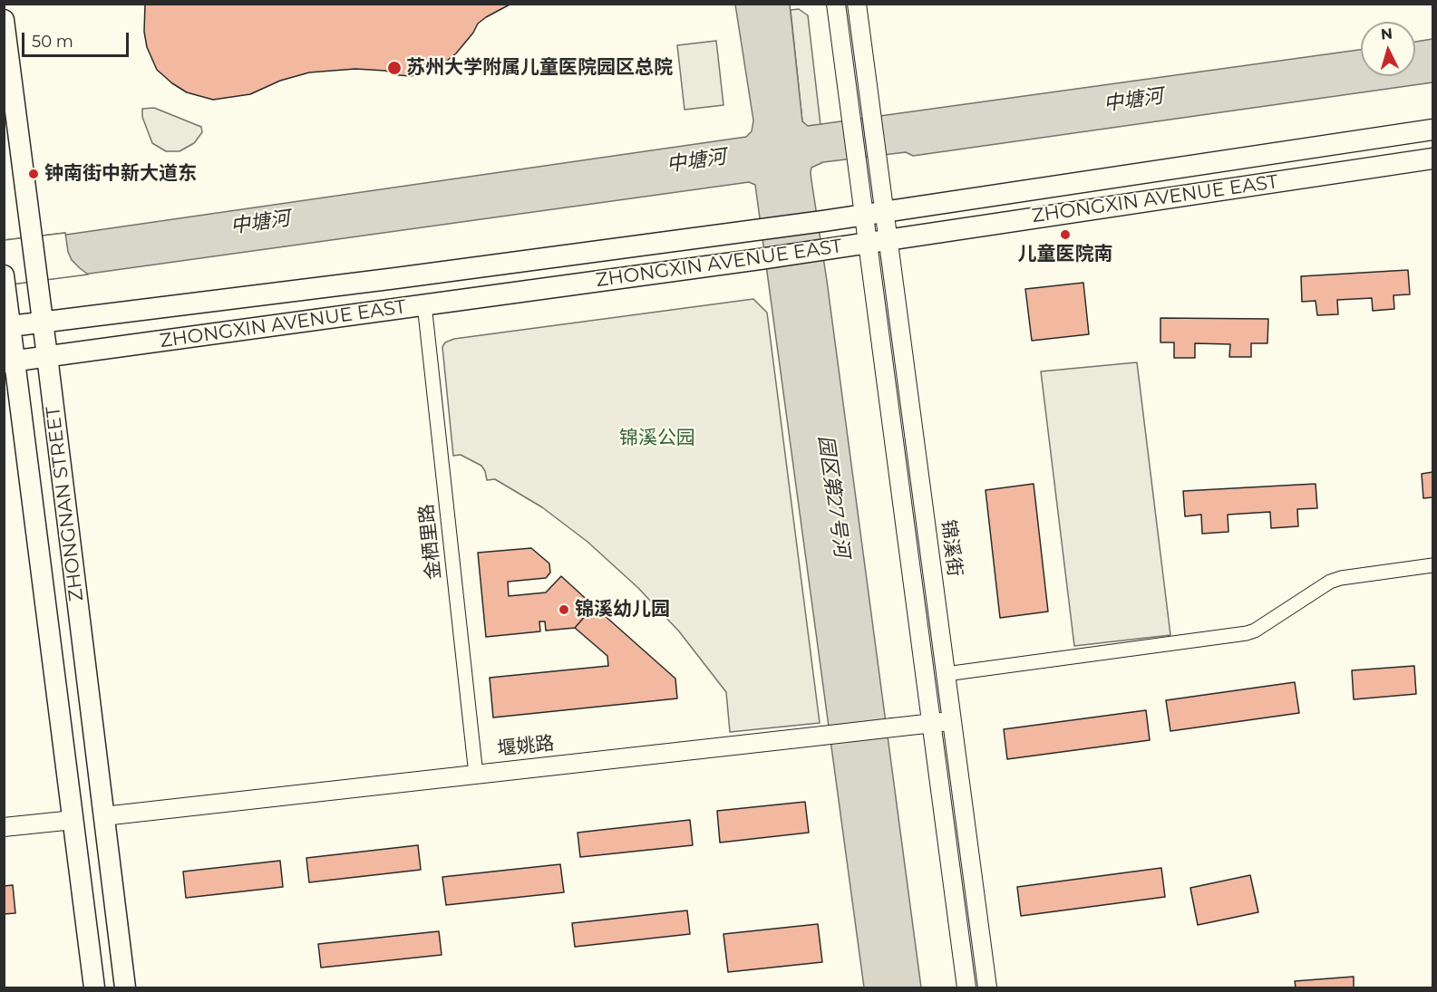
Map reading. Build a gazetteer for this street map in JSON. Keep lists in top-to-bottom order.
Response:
{
  "streets": {
    "main road": [
      "ZHONGXIN AVENUE EAST",
      "ZHONGNAN STREET",
      "锦溪街",
      "堰姚路"
    ],
    "street": ["金栖里路"]
  },
  "crossings": [
    ["ZHONGXIN AVENUE EAST", "ZHONGNAN STREET"],
    ["ZHONGXIN AVENUE EAST", "金栖里路"],
    ["ZHONGXIN AVENUE EAST", "锦溪街"],
    ["ZHONGNAN STREET", "堰姚路"],
    ["金栖里路", "堰姚路"],
    ["锦溪街", "堰姚路"]
  ],
  "water": ["中塘河", "园区第27号河"],
  "parks": ["锦溪公园"],
  "places": [
    "苏州大学附属儿童医院园区总院",
    "钟南街中新大道东",
    "儿童医院南",
    "锦溪幼儿园"
  ],
  "scale_bar": "50 m",
  "north": "top"
}
